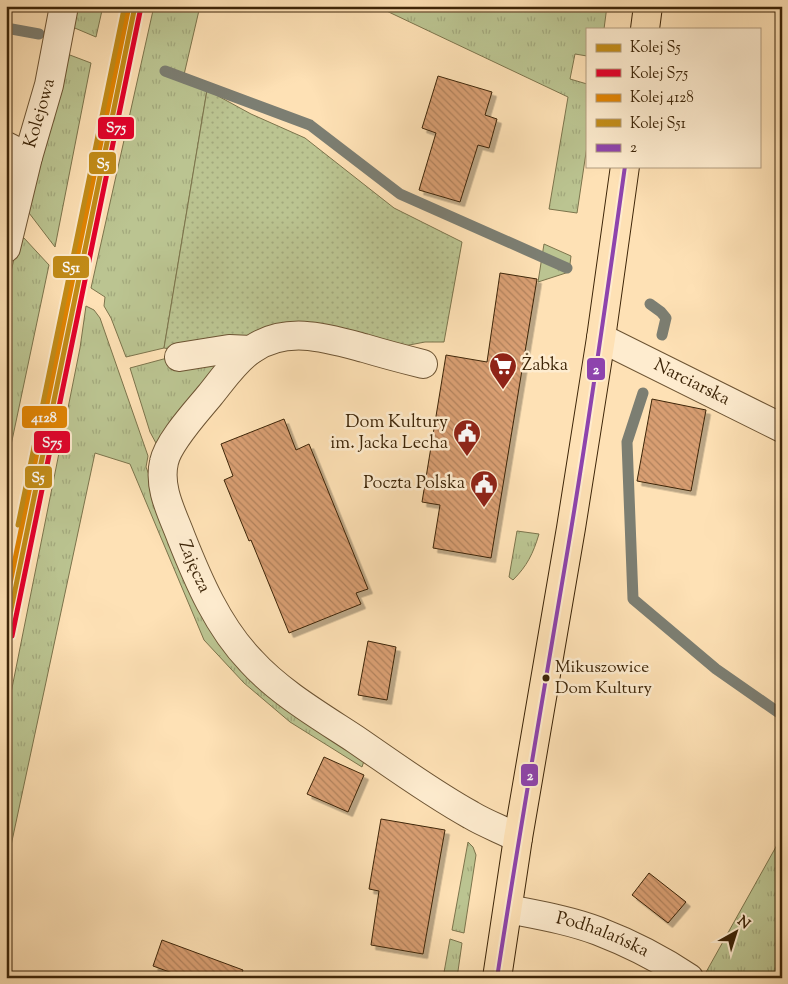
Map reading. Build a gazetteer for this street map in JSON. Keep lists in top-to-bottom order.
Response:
{
  "streets": {
    "street": [
      "Kolejowa",
      "Narciarska",
      "Zajęcza",
      "Podhalańska"
    ]
  },
  "places": {
    "supermarket": ["Żabka"],
    "public building": ["Dom Kultury im. Jacka Lecha", "Poczta Polska"],
    "other": ["Mikuszowice Dom Kultury"]
  },
  "lines": [
    "rail line S5",
    "rail line 4128",
    "rail line S75",
    "rail line S51",
    "transit line 2"
  ],
  "legend": [
    "Kolej S5",
    "Kolej S75",
    "Kolej 4128",
    "Kolej S51",
    "2"
  ],
  "north": "top right"
}
